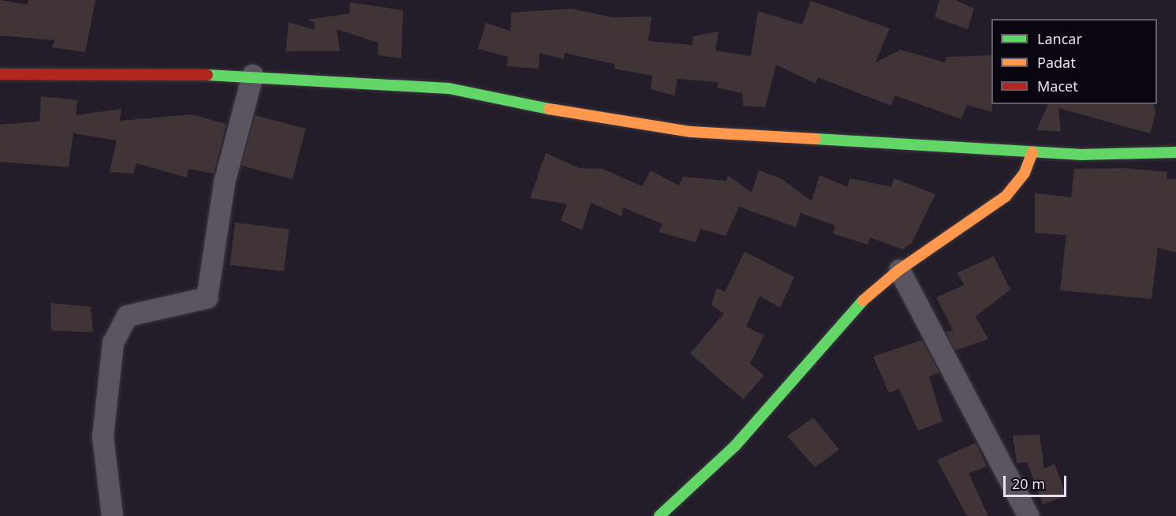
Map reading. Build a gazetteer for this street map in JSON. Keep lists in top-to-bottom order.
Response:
{
  "legend": ["Lancar", "Padat", "Macet"],
  "scale_bar": "20 m"
}
